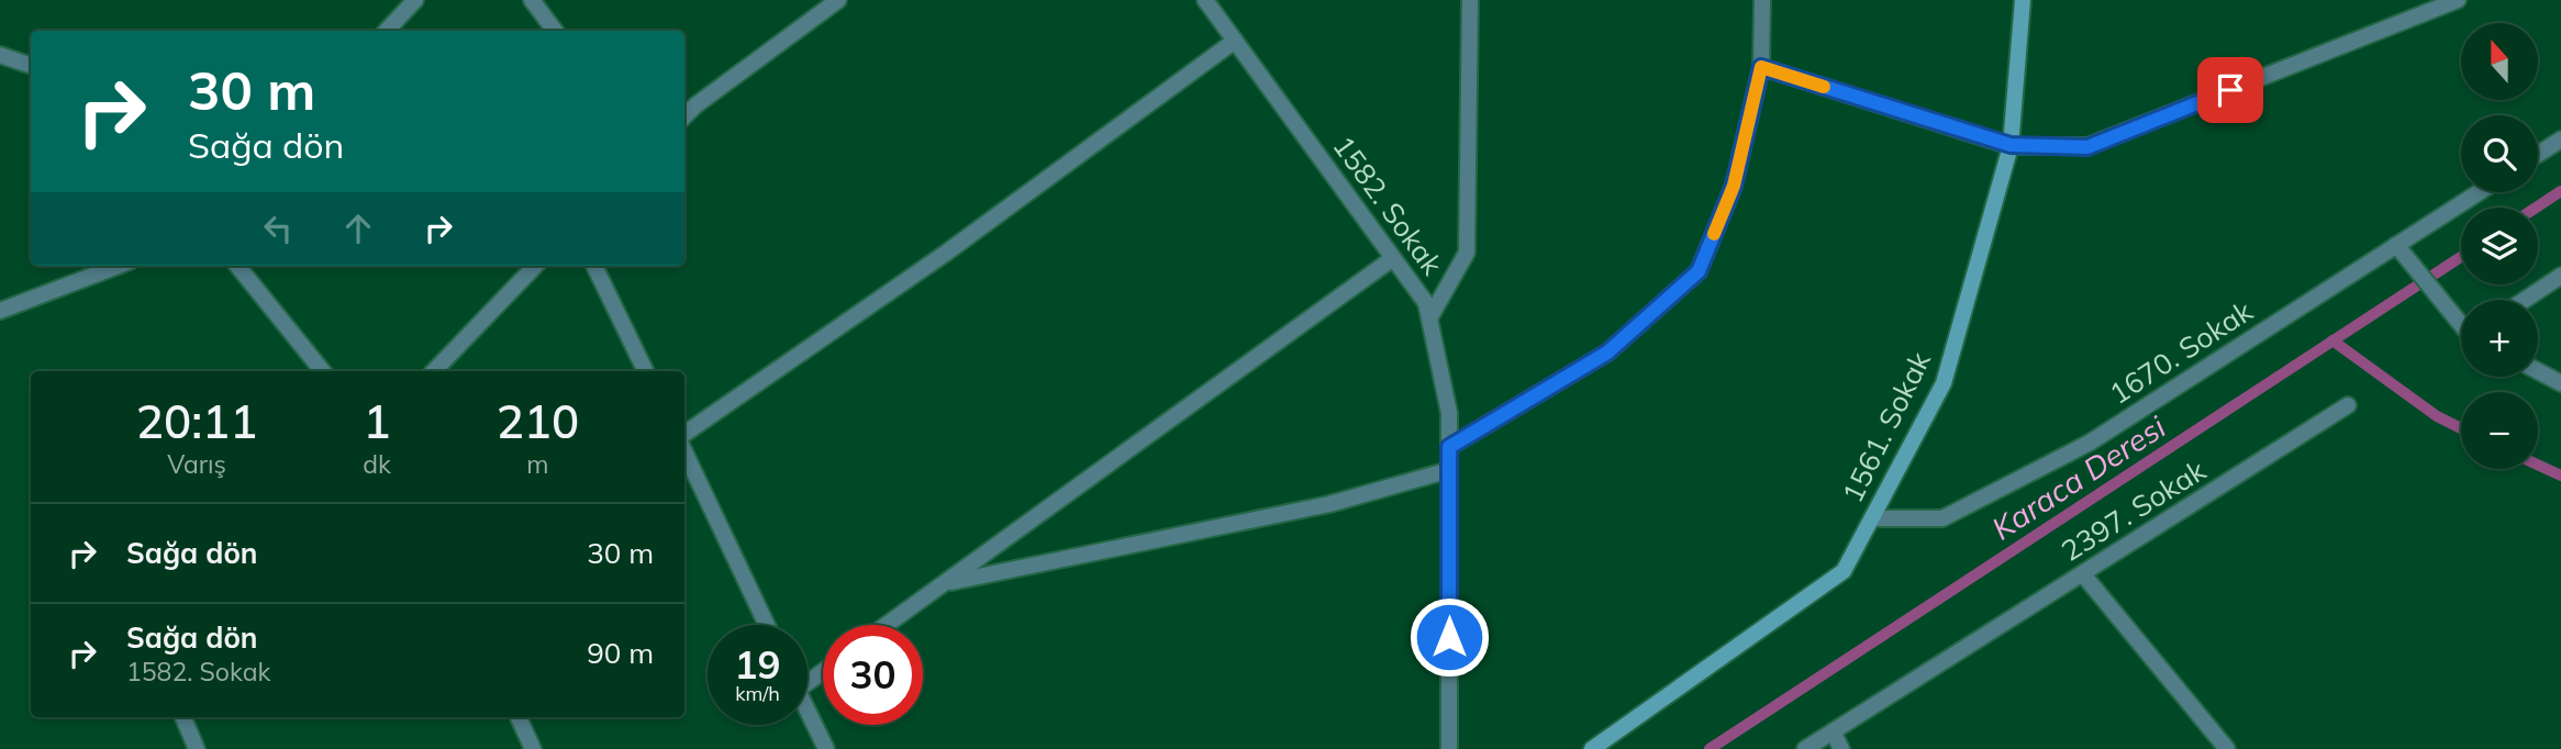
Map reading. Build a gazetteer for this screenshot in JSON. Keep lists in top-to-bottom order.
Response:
{
  "streets": {
    "street": [
      "1582. Sokak",
      "1670. Sokak",
      "1561. Sokak",
      "2397. Sokak"
    ]
  },
  "crossings": [
    ["1670. Sokak", "1561. Sokak"]
  ],
  "water": ["Karaca Deresi"],
  "north": "top",
  "page": {
    "map_buttons": ["+", "−"],
    "turn": ["30 m", "Sağa dön"],
    "eta": [
      "20:11",
      "Varış",
      "1",
      "dk",
      "210",
      "m"
    ],
    "list": [
      {
        "name": "Sağa dön",
        "value": "30 m"
      },
      {
        "name": "Sağa dön",
        "note": "1582. Sokak",
        "value": "90 m"
      }
    ],
    "speed": "19 km/h",
    "limit": "30"
  }
}
